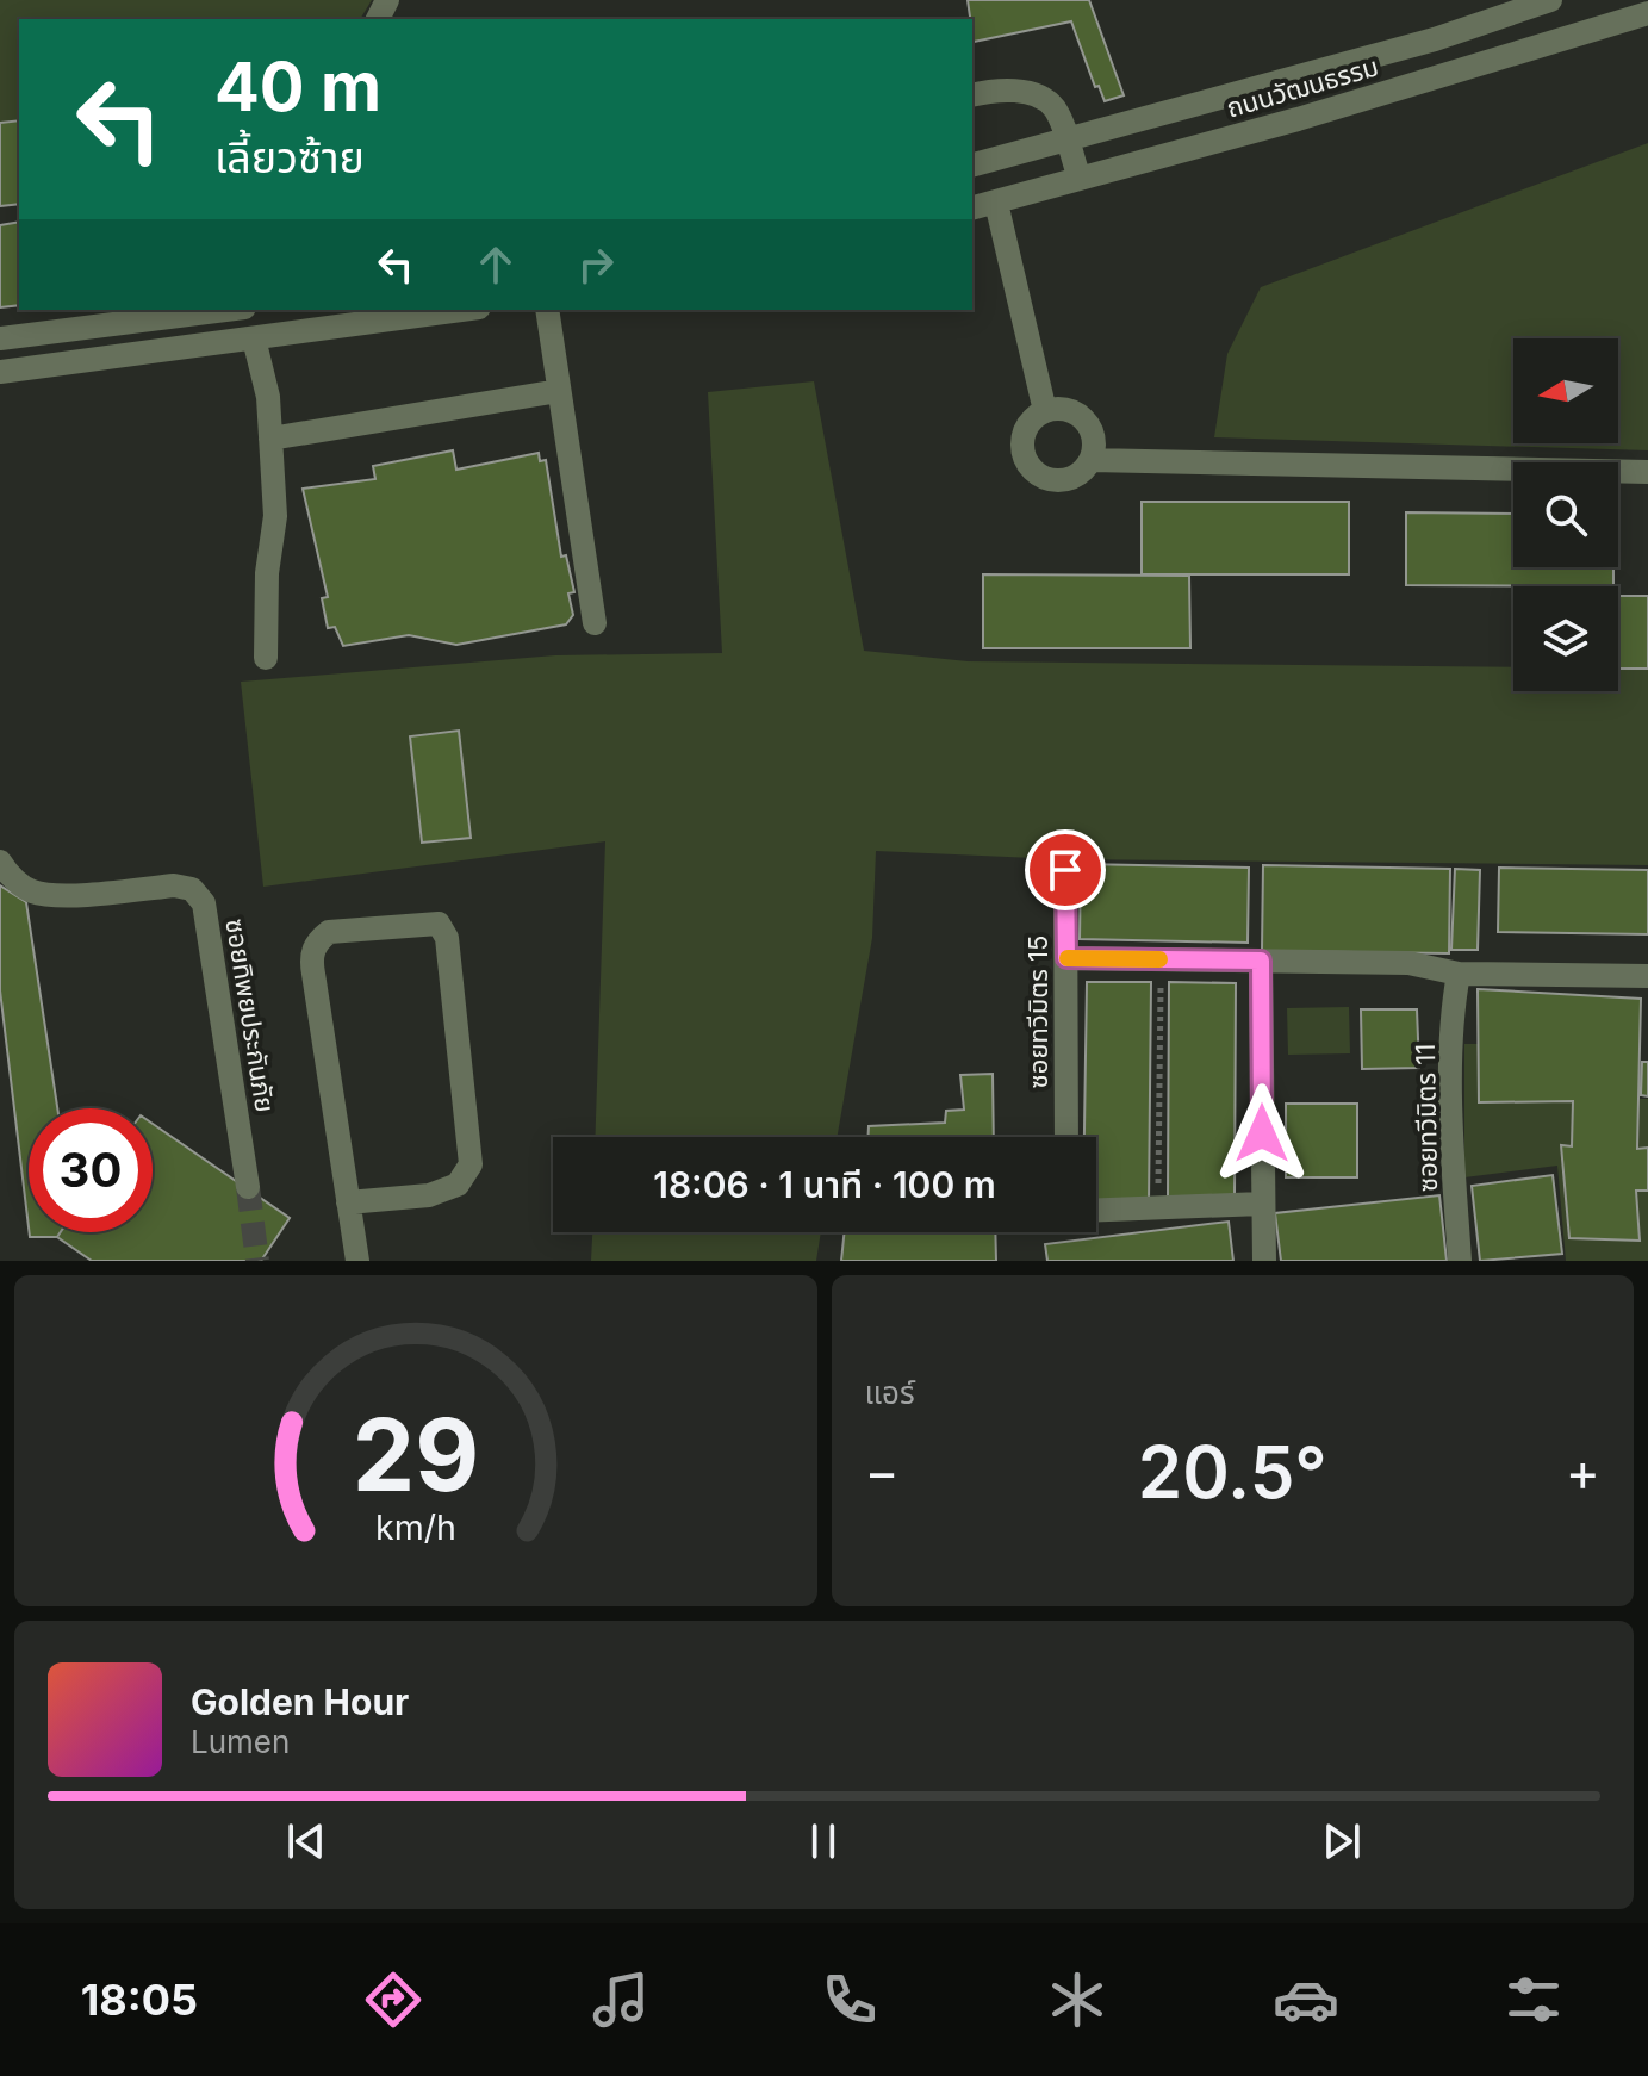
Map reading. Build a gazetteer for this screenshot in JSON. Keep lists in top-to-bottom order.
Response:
{
  "streets": {
    "street": [
      "ถนนวัฒนธรรม",
      "ซอยทวีมิตร 15",
      "ซอยทิพยประกันภัย",
      "ซอยทวีมิตร 11"
    ]
  },
  "north": "left",
  "page": {
    "turn": ["40 m", "เลี้ยวซ้าย"],
    "limit": "30",
    "trip": "18:06 · 1 นาที · 100 m",
    "tile": "แอร์",
    "heat": ["−", "20.5°", "+"],
    "song": ["Golden Hour", "Lumen"],
    "tabs": "18:05",
    "gauge": ["29", "km/h"]
  }
}
